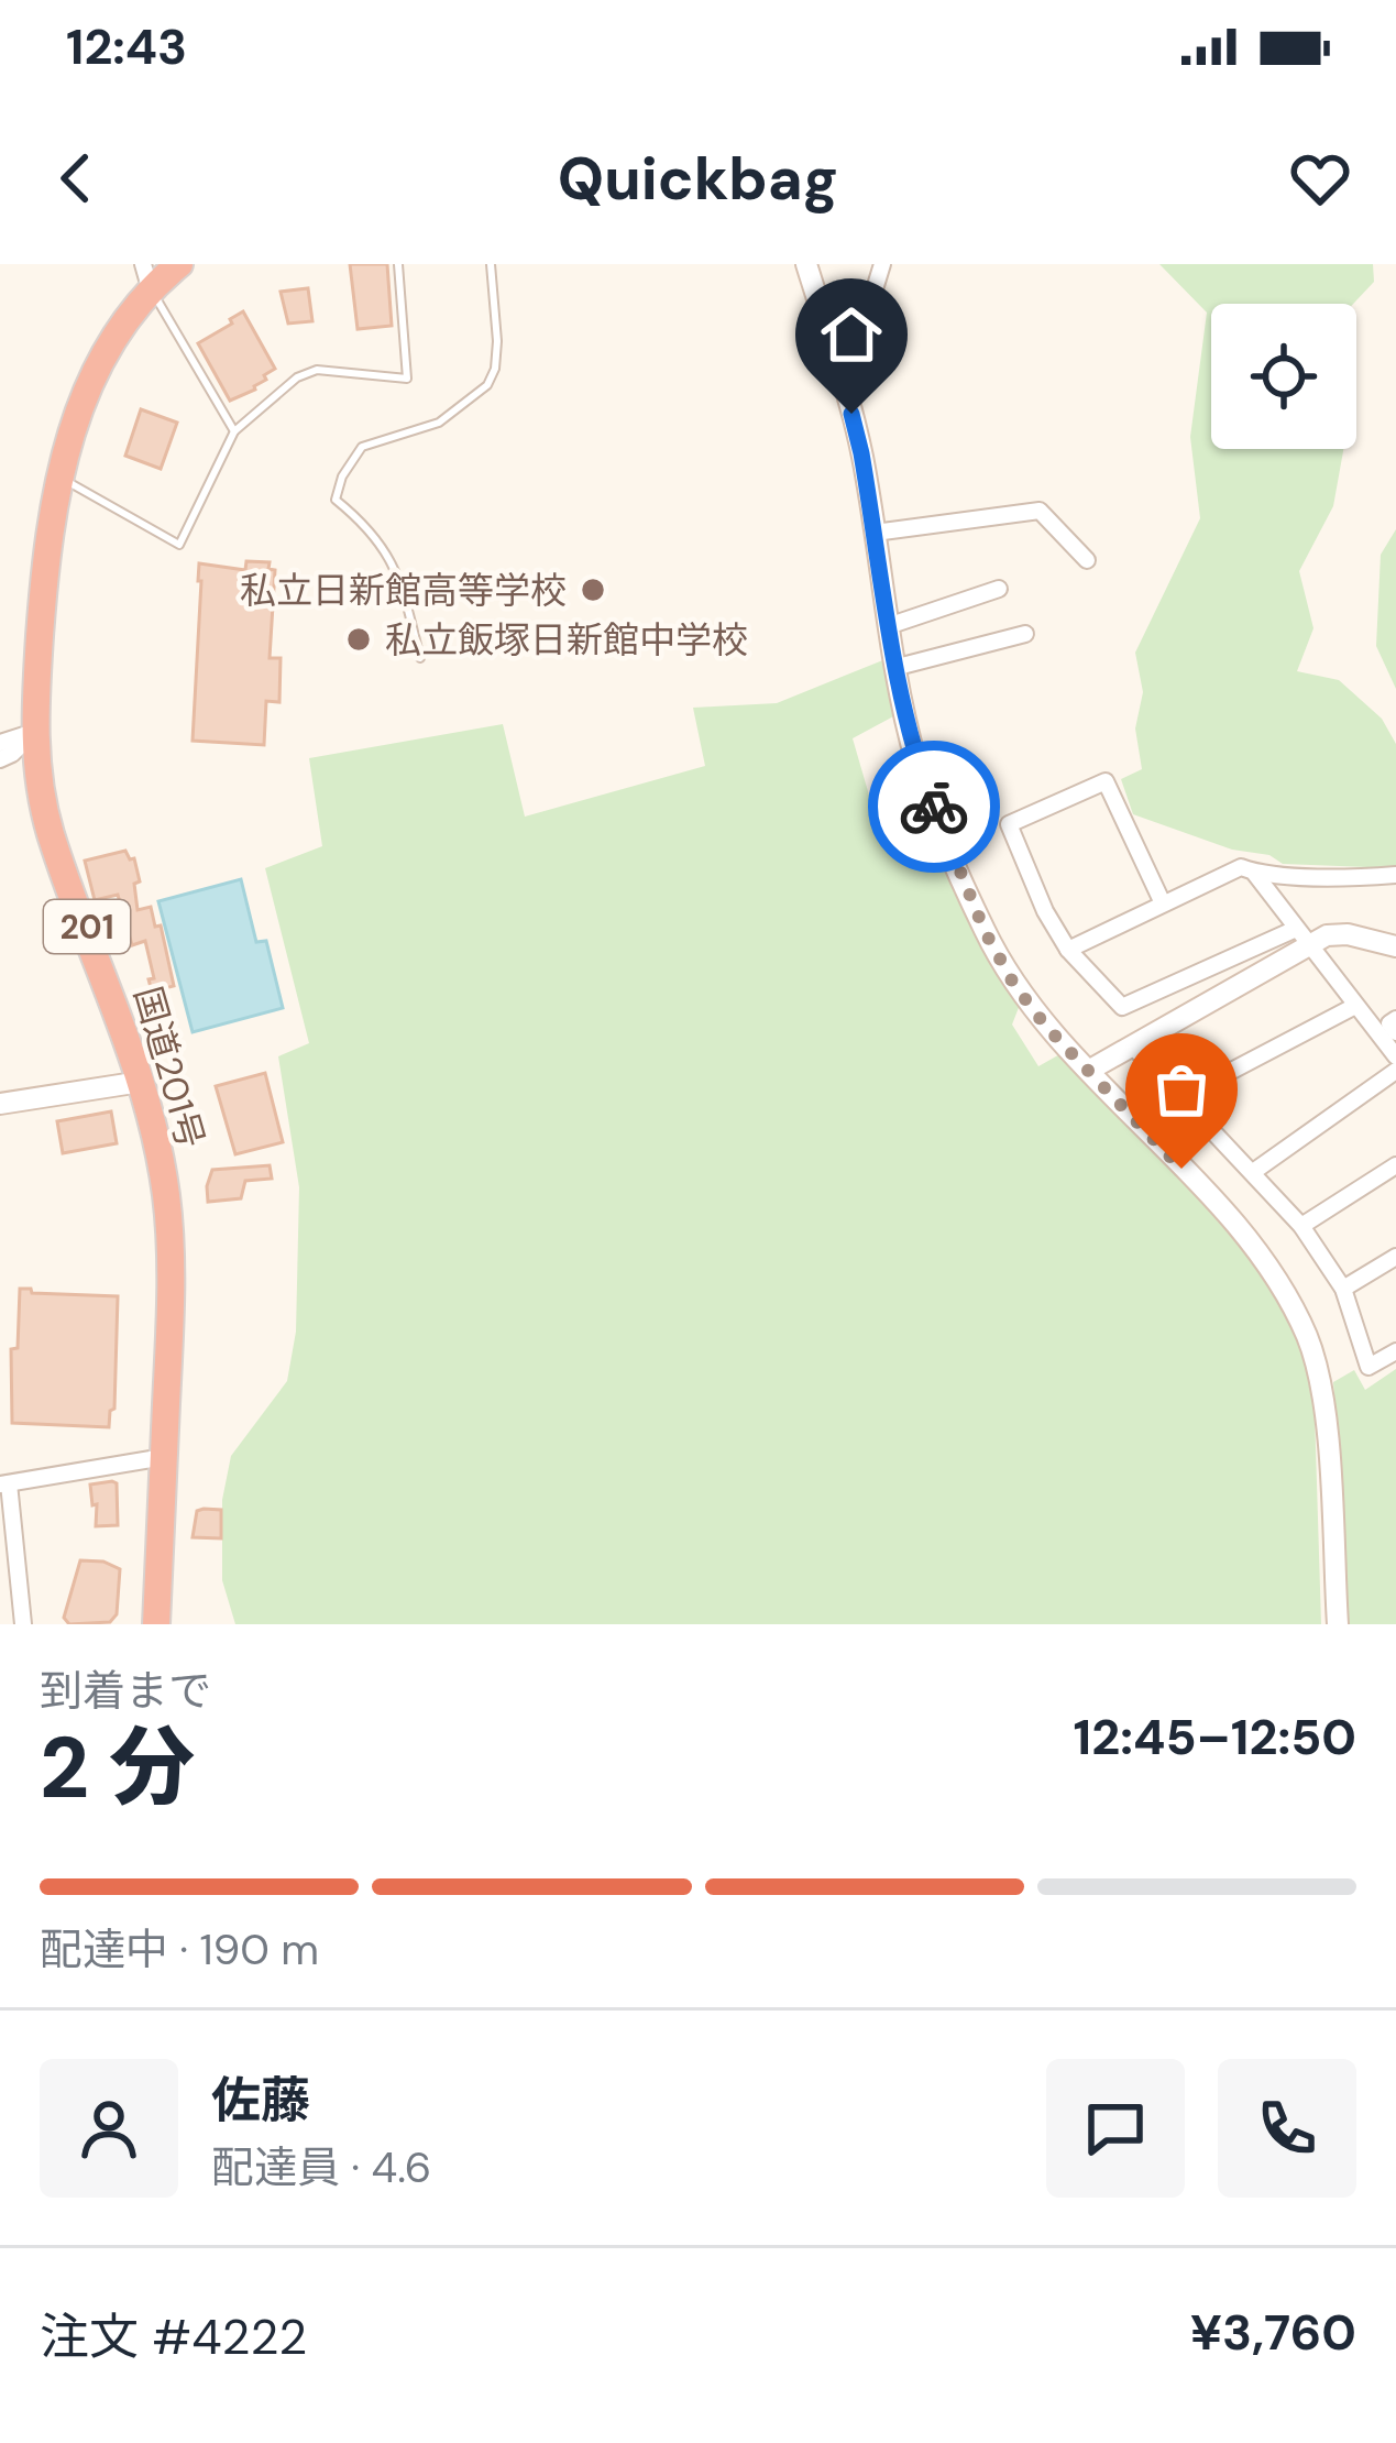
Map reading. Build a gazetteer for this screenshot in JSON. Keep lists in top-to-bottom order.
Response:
{
  "streets": {
    "highway": ["201", "国道201号"]
  },
  "places": ["私立日新館高等学校", "私立飯塚日新館中学校"],
  "page": {
    "status": "12:43",
    "header": "Quickbag",
    "heading": ["2 分", "到着まで", "12:45–12:50"],
    "panel": [
      "佐藤",
      "配達員 · 4.6",
      "注文 #4222",
      "¥3,760"
    ],
    "bar": "配達中 · 190 m"
  }
}
